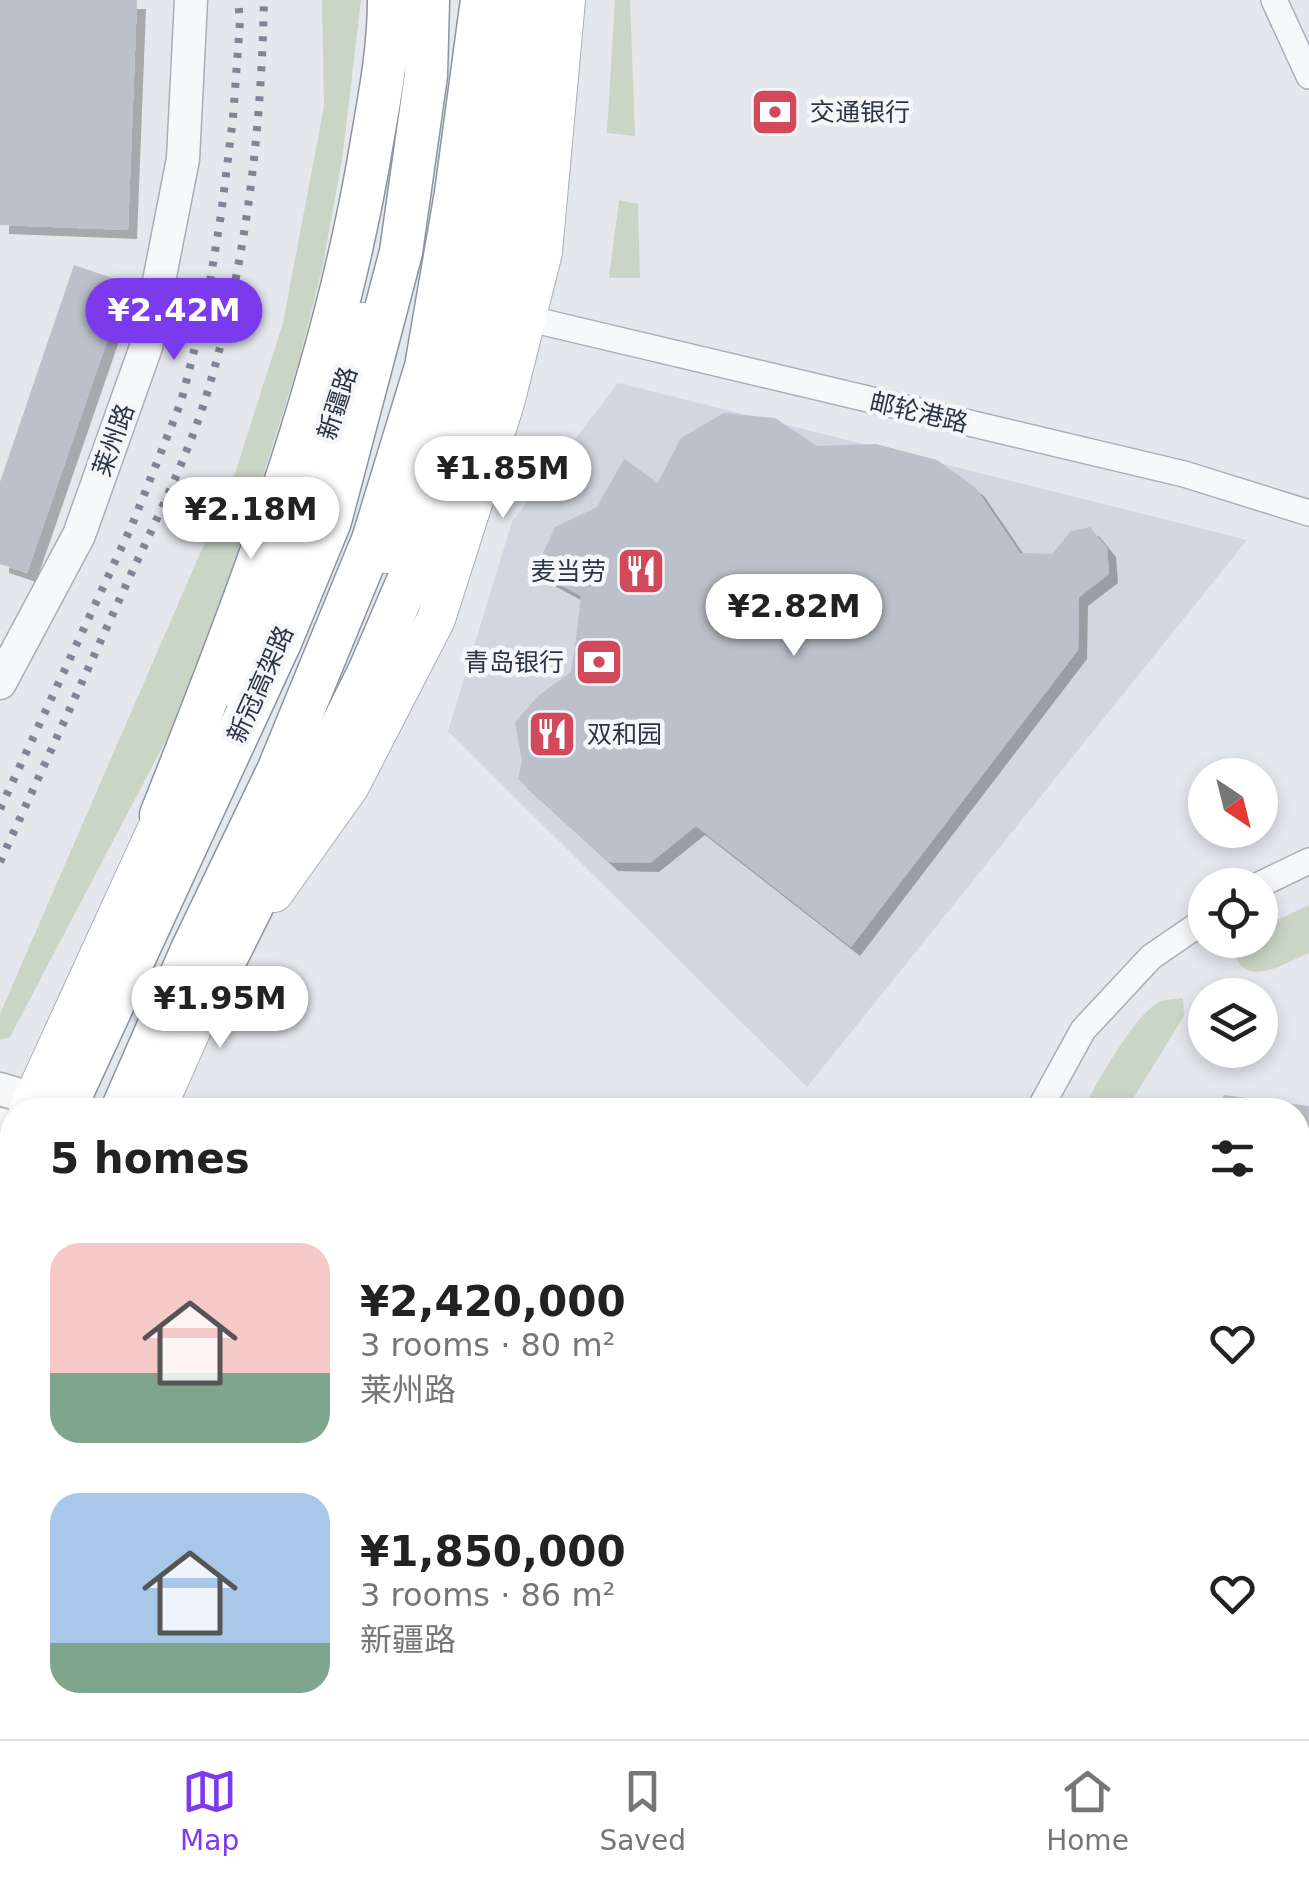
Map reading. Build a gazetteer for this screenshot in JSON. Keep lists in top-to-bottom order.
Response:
{
  "streets": {
    "highway": ["新冠高架路"],
    "main road": ["新疆路"],
    "street": ["邮轮港路", "莱州路"]
  },
  "places": {
    "bank": ["交通银行", "青岛银行"],
    "restaurant": ["麦当劳", "双和园"]
  },
  "north": "bottom right",
  "page": {
    "price": [
      "¥2.42M",
      "¥1.85M",
      "¥2.18M",
      "¥2.82M",
      "¥1.95M"
    ],
    "heading": "5 homes",
    "list": [
      {
        "name": "¥2,420,000",
        "note": "3 rooms · 80 m² · 莱州路"
      },
      {
        "name": "¥1,850,000",
        "note": "3 rooms · 86 m² · 新疆路"
      }
    ],
    "tabs": ["Map", "Saved", "Home"]
  }
}
